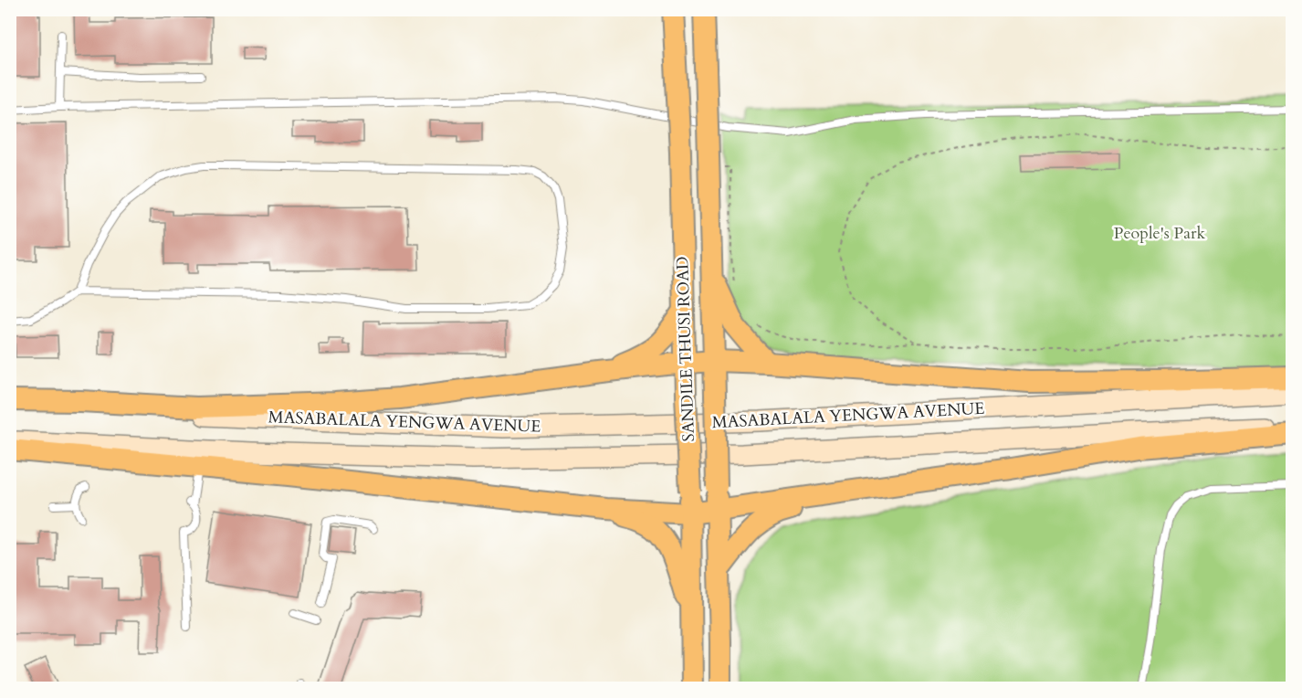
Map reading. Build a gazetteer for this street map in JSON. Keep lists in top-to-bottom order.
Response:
{
  "streets": {
    "main road": ["SANDILE THUSI ROAD", "MASABALALA YENGWA AVENUE"]
  },
  "parks": ["People's Park"]
}
